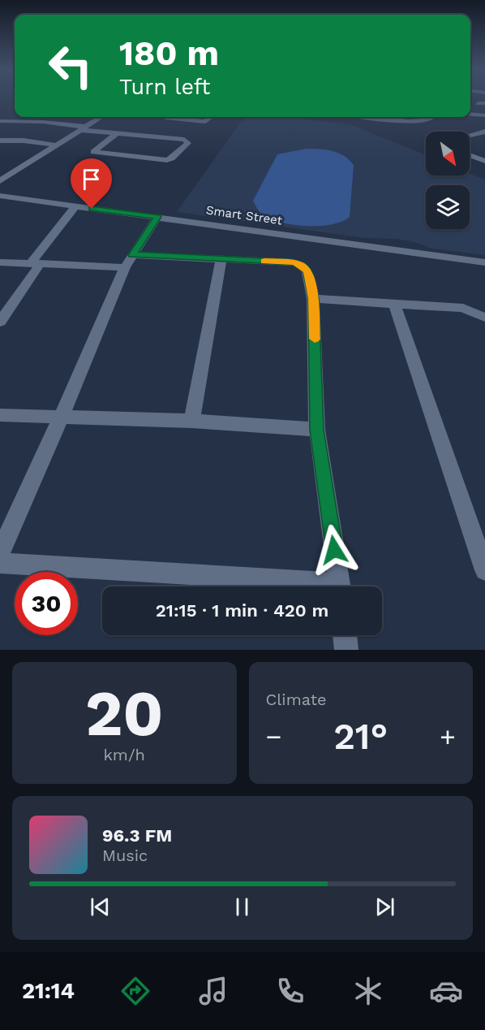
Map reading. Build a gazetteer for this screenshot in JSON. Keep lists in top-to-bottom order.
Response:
{
  "streets": {
    "street": ["Smart Street"]
  },
  "north": "bottom right",
  "page": {
    "turn": ["180 m", "Turn left"],
    "limit": "30",
    "trip": "21:15 · 1 min · 420 m",
    "tile": [
      ["20", "km/h"],
      "Climate"
    ],
    "heat": ["−", "21°", "+"],
    "song": ["96.3 FM", "Music"],
    "tabs": "21:14"
  }
}
